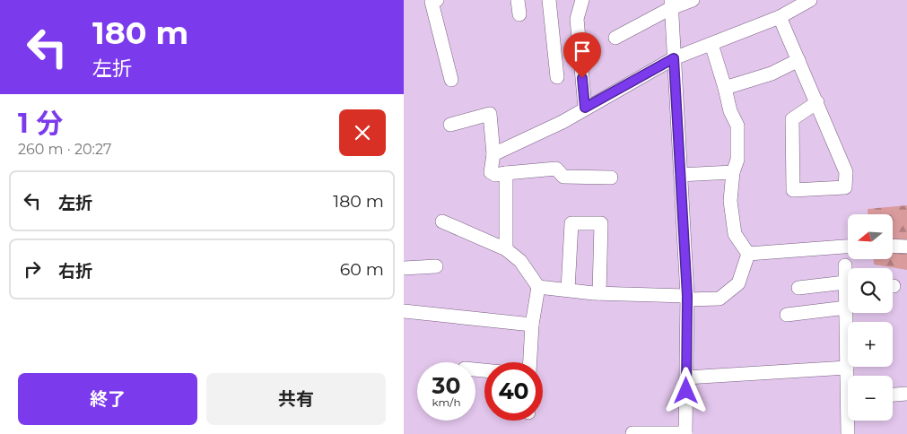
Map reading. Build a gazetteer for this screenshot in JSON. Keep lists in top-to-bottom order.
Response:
{
  "north": "left",
  "page": {
    "turn": ["180 m", "左折"],
    "heading": ["1 分", "260 m · 20:27"],
    "list": [
      {
        "name": "左折",
        "value": "180 m"
      },
      {
        "name": "右折",
        "value": "60 m"
      }
    ],
    "map_buttons": ["+", "−"],
    "speed": "30 km/h",
    "limit": "40",
    "buttons": ["終了", "共有"]
  }
}
